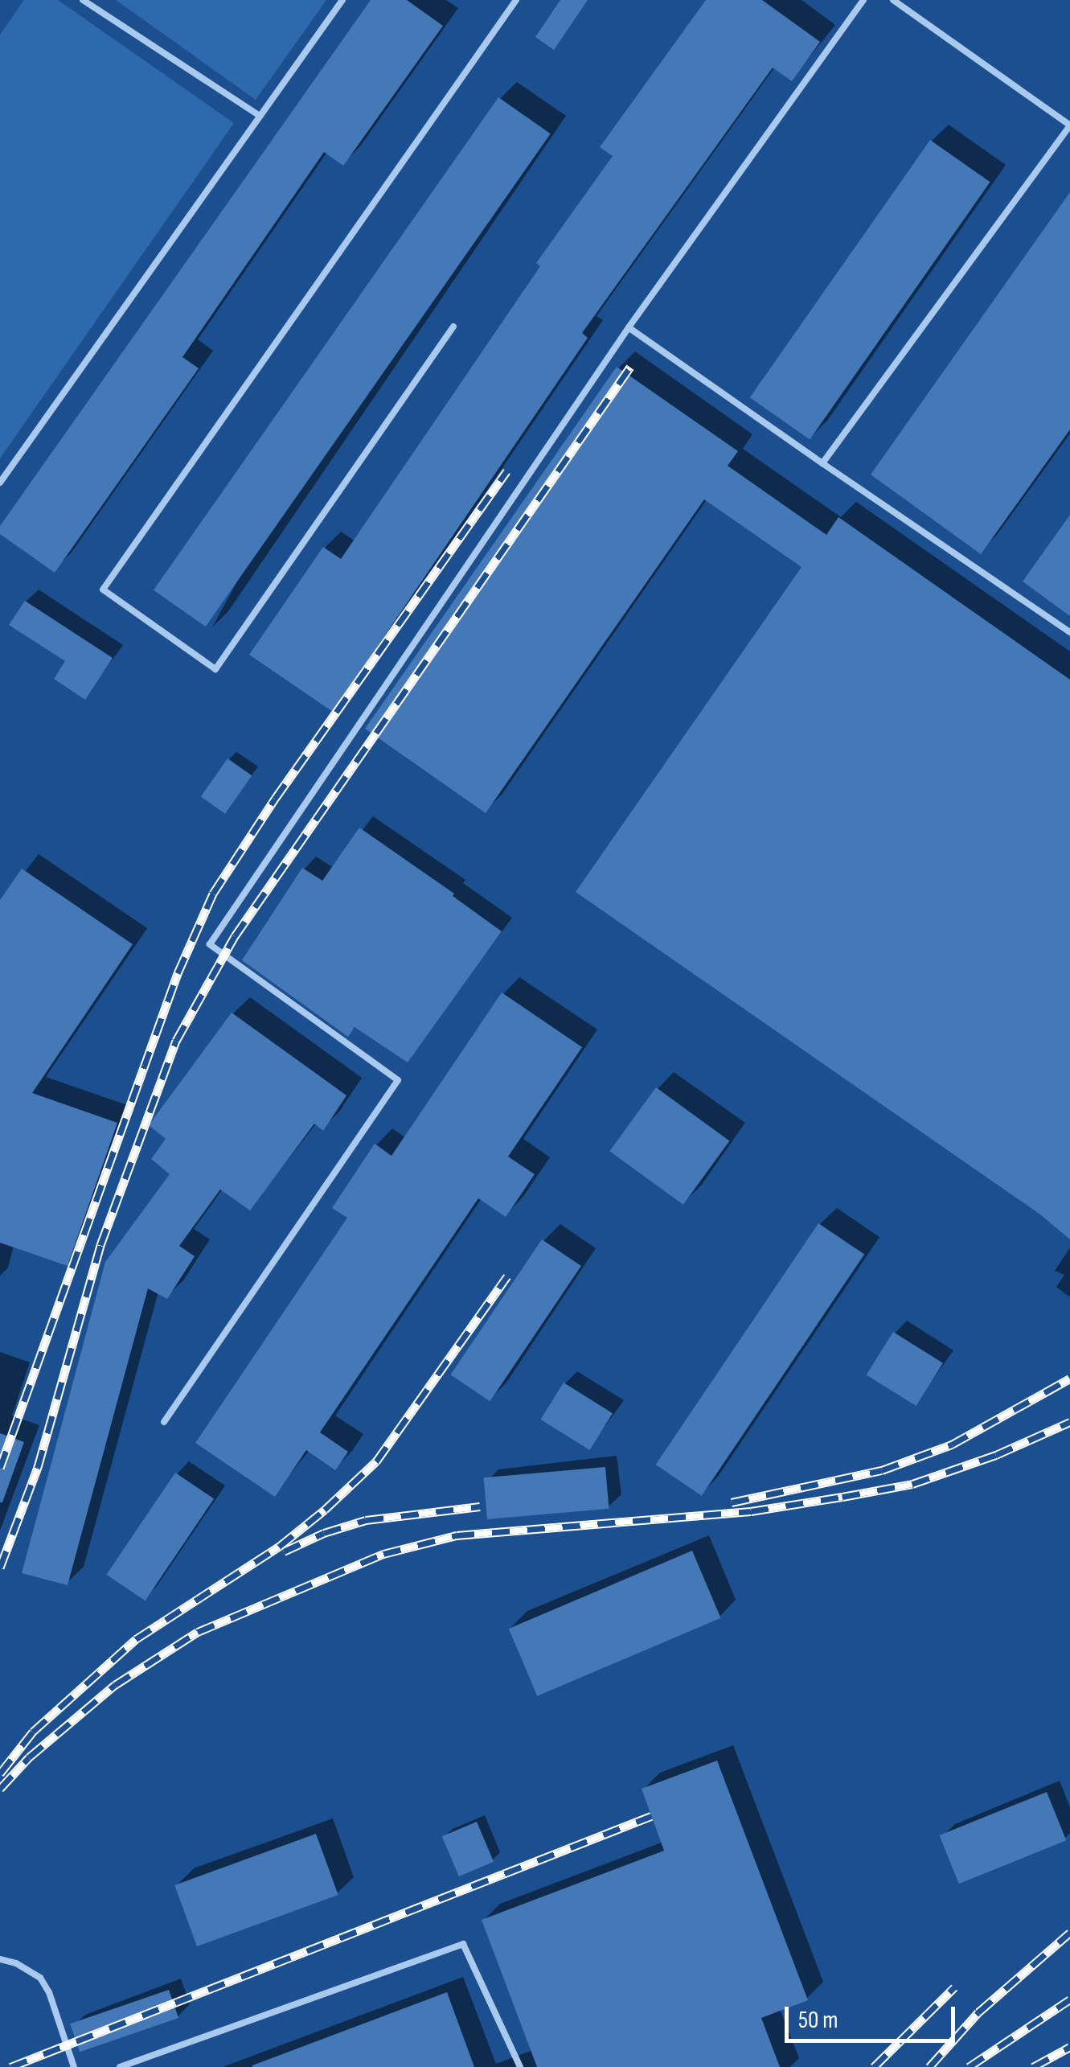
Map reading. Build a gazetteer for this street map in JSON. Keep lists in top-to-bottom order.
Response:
{
  "scale_bar": "50 m"
}
